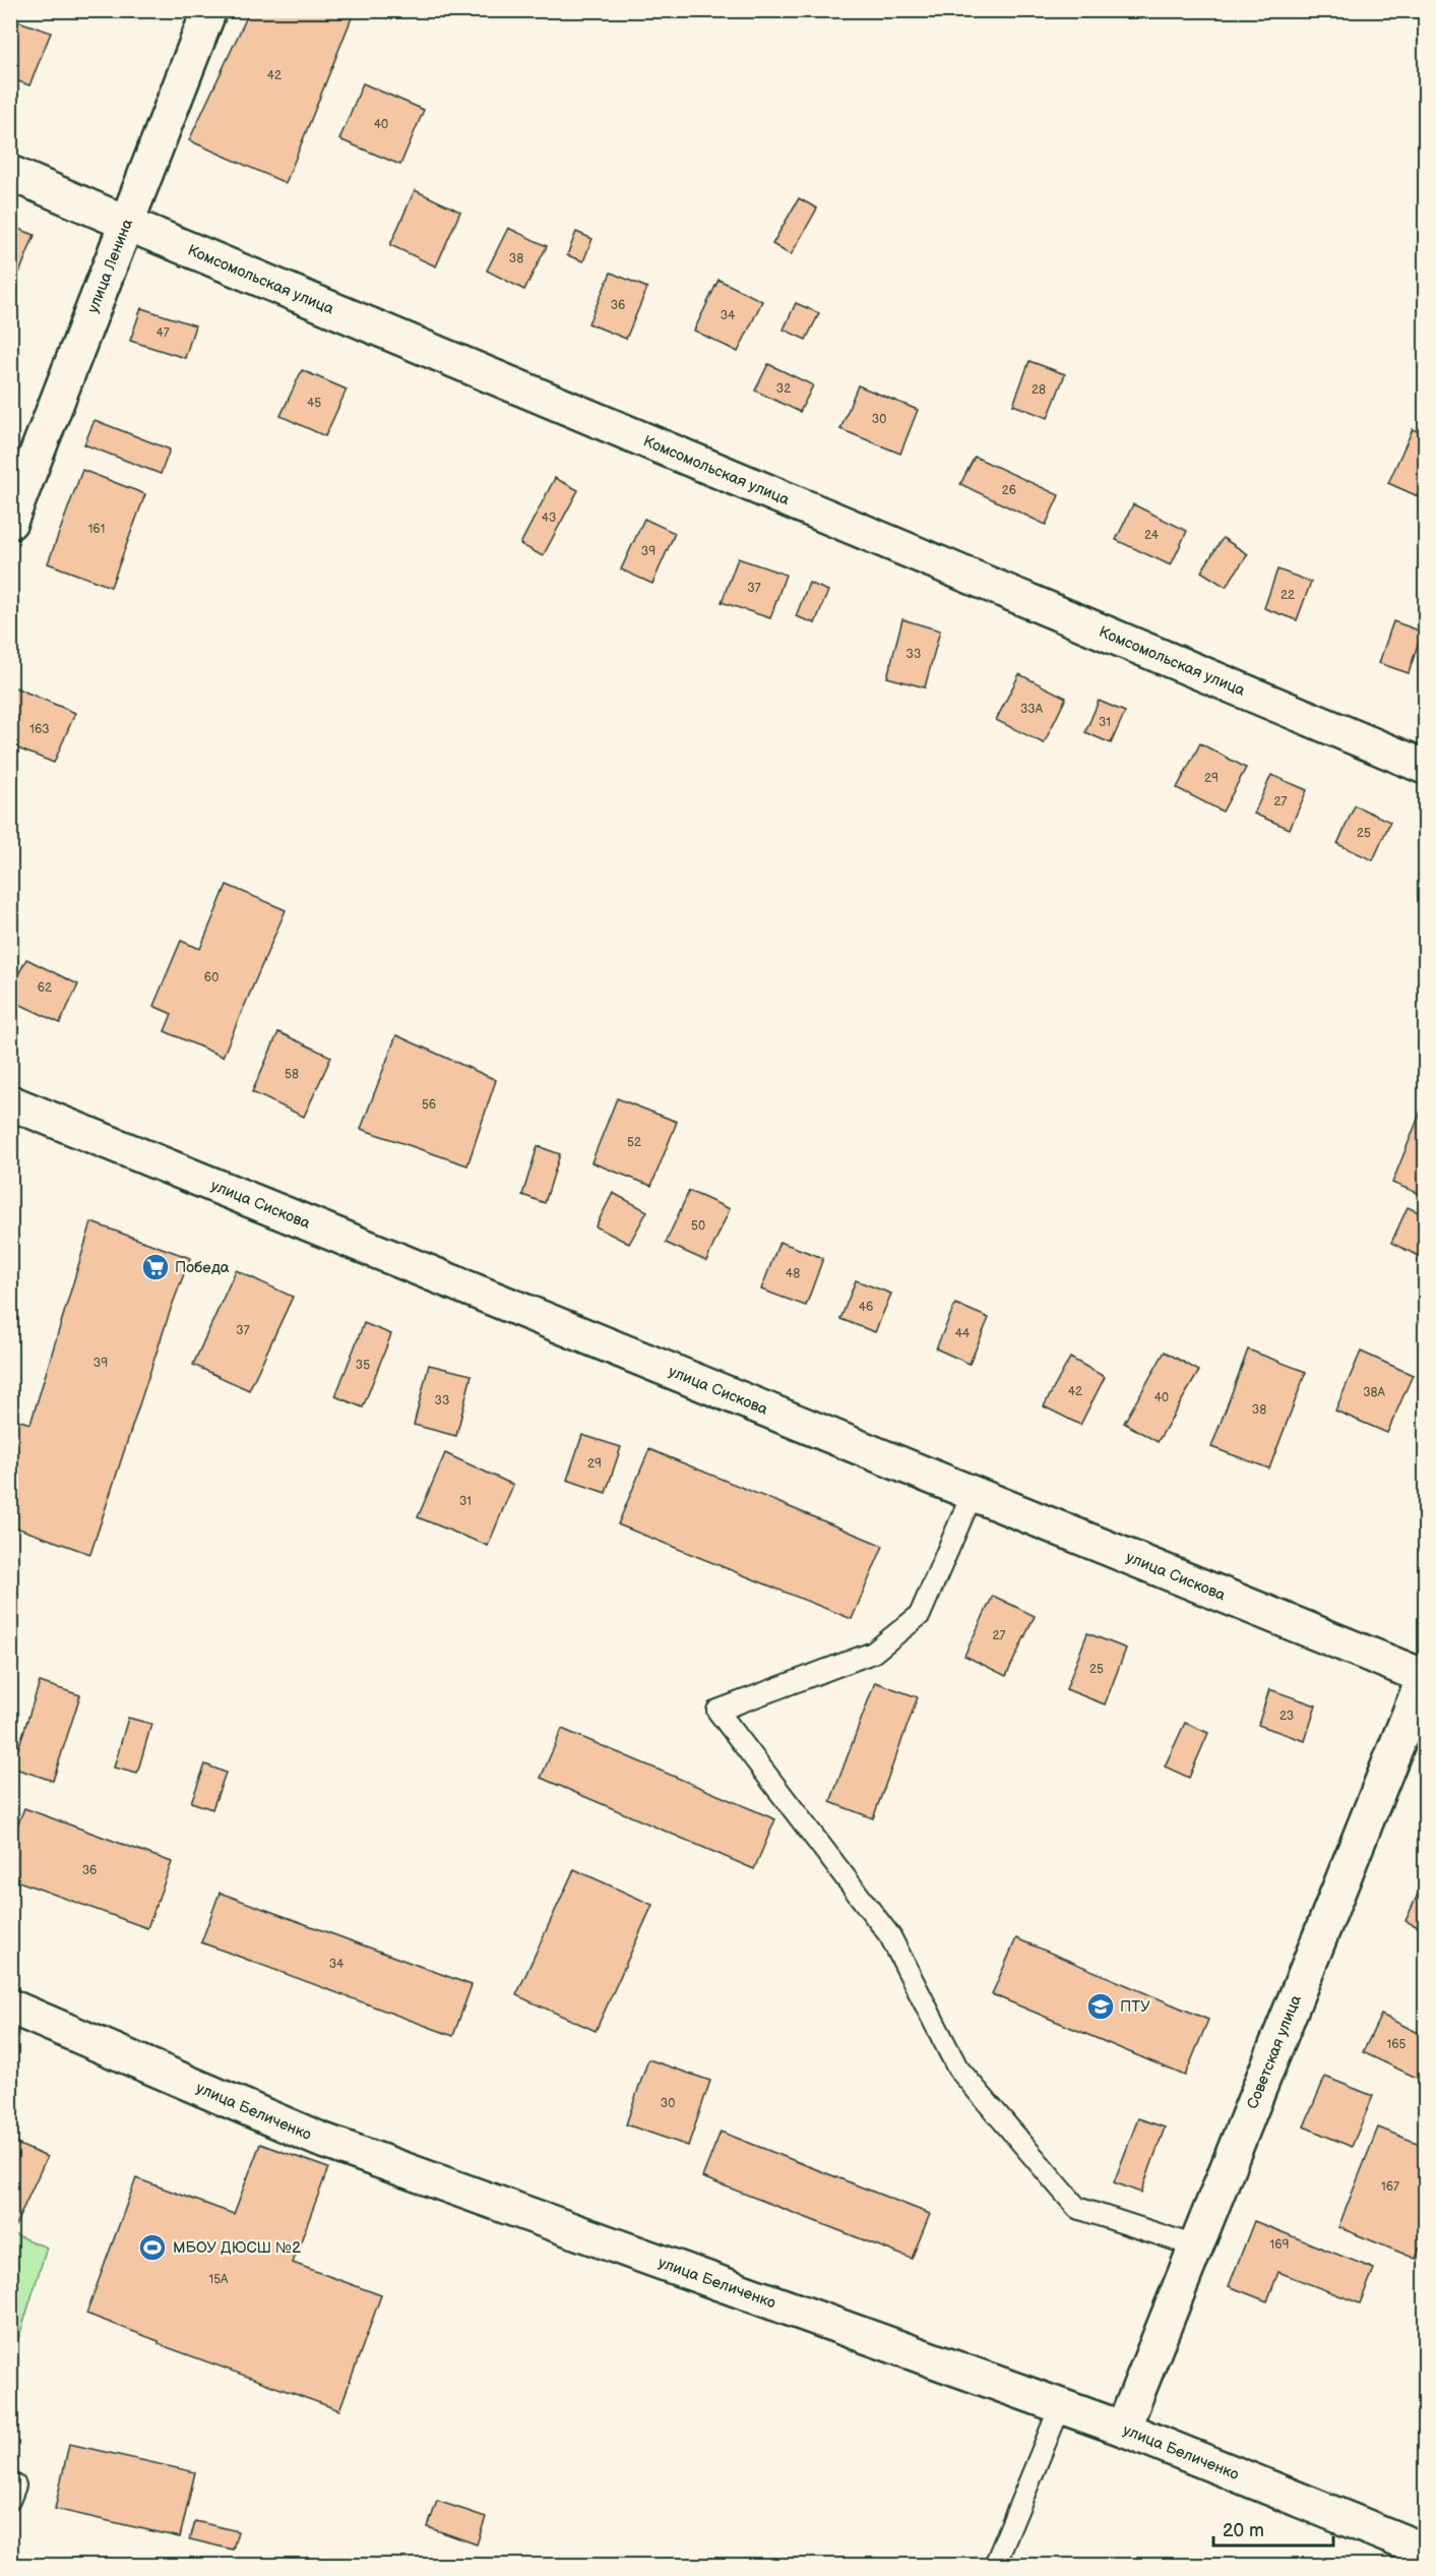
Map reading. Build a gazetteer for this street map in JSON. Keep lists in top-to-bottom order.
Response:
{
  "streets": {
    "street": [
      "улица Ленина",
      "Комсомольская улица",
      "улица Сискова",
      "Советская улица",
      "улица Беличенко"
    ]
  },
  "crossings": [
    ["улица Ленина", "Комсомольская улица"],
    ["улица Сискова", "Советская улица"],
    ["Советская улица", "улица Беличенко"]
  ],
  "places": {
    "supermarket": ["Победа"],
    "school or university": ["ПТУ"],
    "sports": ["МБОУ ДЮСШ №2"]
  },
  "house_numbers": [
    "42",
    "40",
    "38",
    "36",
    "34",
    "47",
    "32",
    "28",
    "45",
    "30",
    "26",
    "43",
    "161",
    "24",
    "39",
    "37",
    "22",
    "33",
    "33А",
    "31",
    "163",
    "29",
    "27",
    "25",
    "60",
    "62",
    "58",
    "56",
    "52",
    "50",
    "48",
    "46",
    "37",
    "44",
    "39",
    "35",
    "42",
    "38А",
    "40",
    "33",
    "38",
    "29",
    "31",
    "27",
    "25",
    "23",
    "36",
    "34",
    "165",
    "30",
    "167",
    "169",
    "15А"
  ],
  "scale_bar": "20 m"
}
